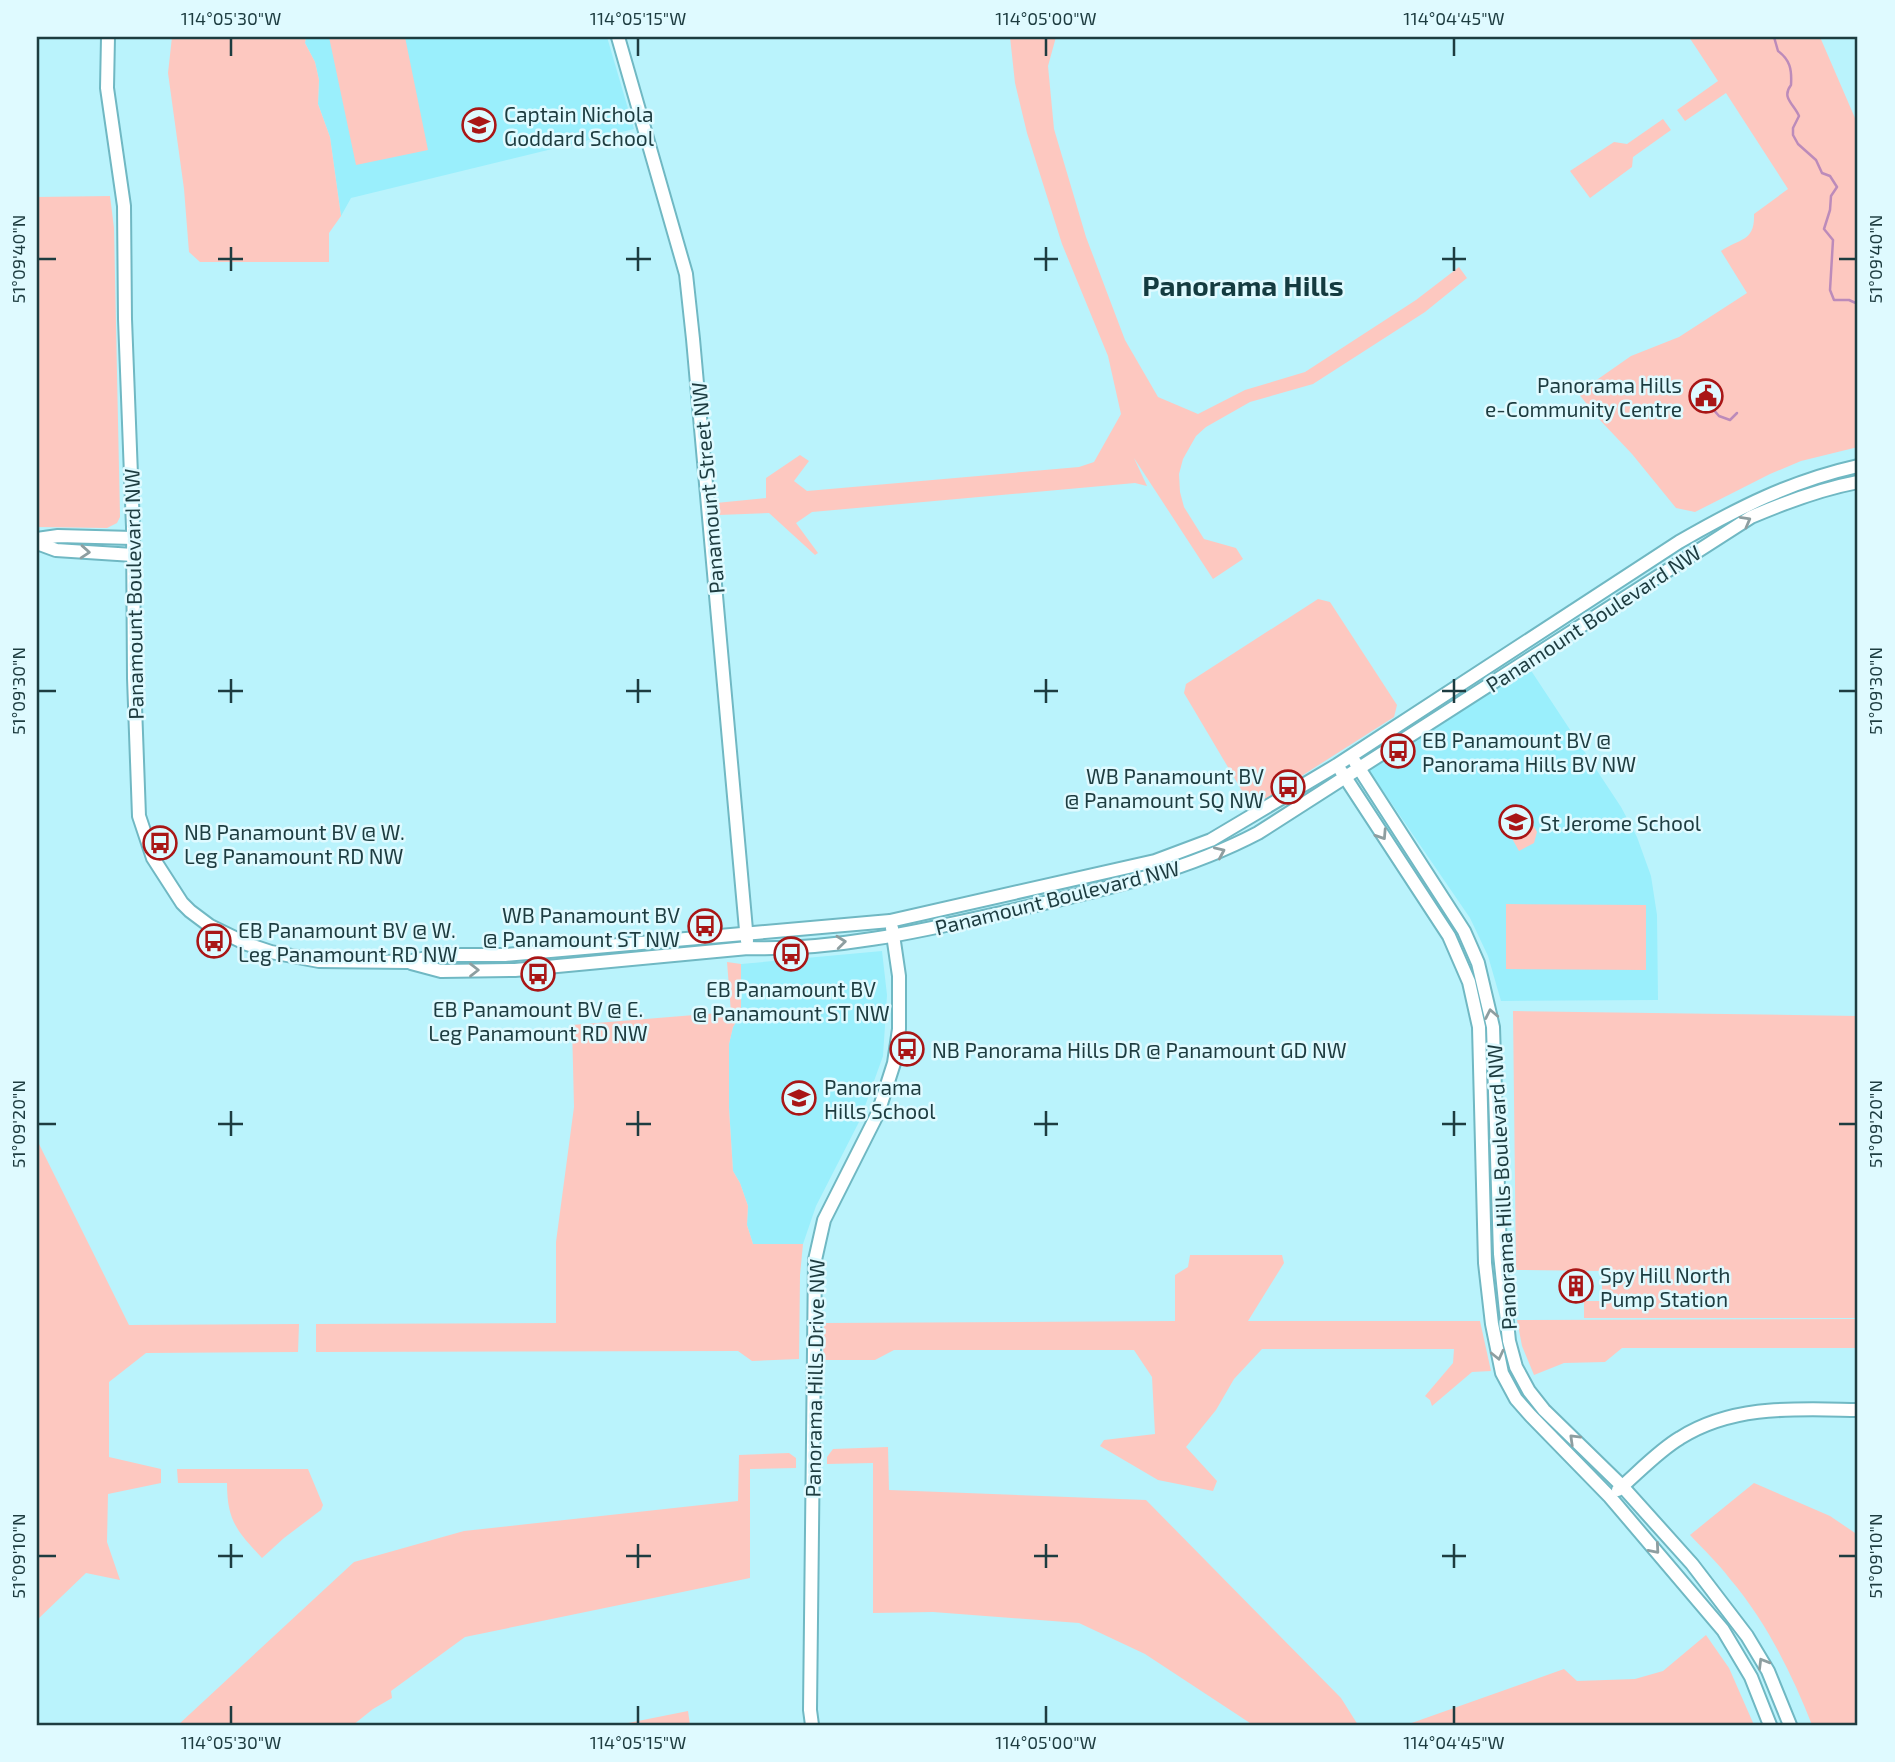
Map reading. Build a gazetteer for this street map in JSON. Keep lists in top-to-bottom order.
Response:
{
  "streets": {
    "street": [
      "Panamount Street NW",
      "Panamount Boulevard NW",
      "Panorama Hills Boulevard NW",
      "Panorama Hills Drive NW"
    ]
  },
  "crossings": [
    ["Panamount Street NW", "Panamount Boulevard NW"],
    ["Panamount Boulevard NW", "Panorama Hills Boulevard NW"],
    ["Panamount Boulevard NW", "Panorama Hills Drive NW"]
  ],
  "districts": ["Panorama Hills"],
  "places": {
    "school or university": ["Captain Nichola Goddard School", "St Jerome School", "Panorama Hills School"],
    "public building": ["Panorama Hills e-Community Centre"],
    "bus stop": [
      "EB Panamount BV @ Panorama Hills BV NW",
      "WB Panamount BV @ Panamount SQ NW",
      "NB Panamount BV @ W. Leg Panamount RD NW",
      "WB Panamount BV @ Panamount ST NW",
      "EB Panamount BV @ W. Leg Panamount RD NW",
      "EB Panamount BV @ Panamount ST NW",
      "EB Panamount BV @ E. Leg Panamount RD NW",
      "NB Panorama Hills DR @ Panamount GD NW"
    ],
    "building": ["Spy Hill North Pump Station"]
  },
  "coordinates": [
    "114°05'30\"W",
    "114°05'15\"W",
    "114°05'00\"W",
    "114°04'45\"W",
    "51°09'40\"N",
    "51°09'30\"N",
    "51°09'20\"N",
    "51°09'10\"N"
  ]
}
